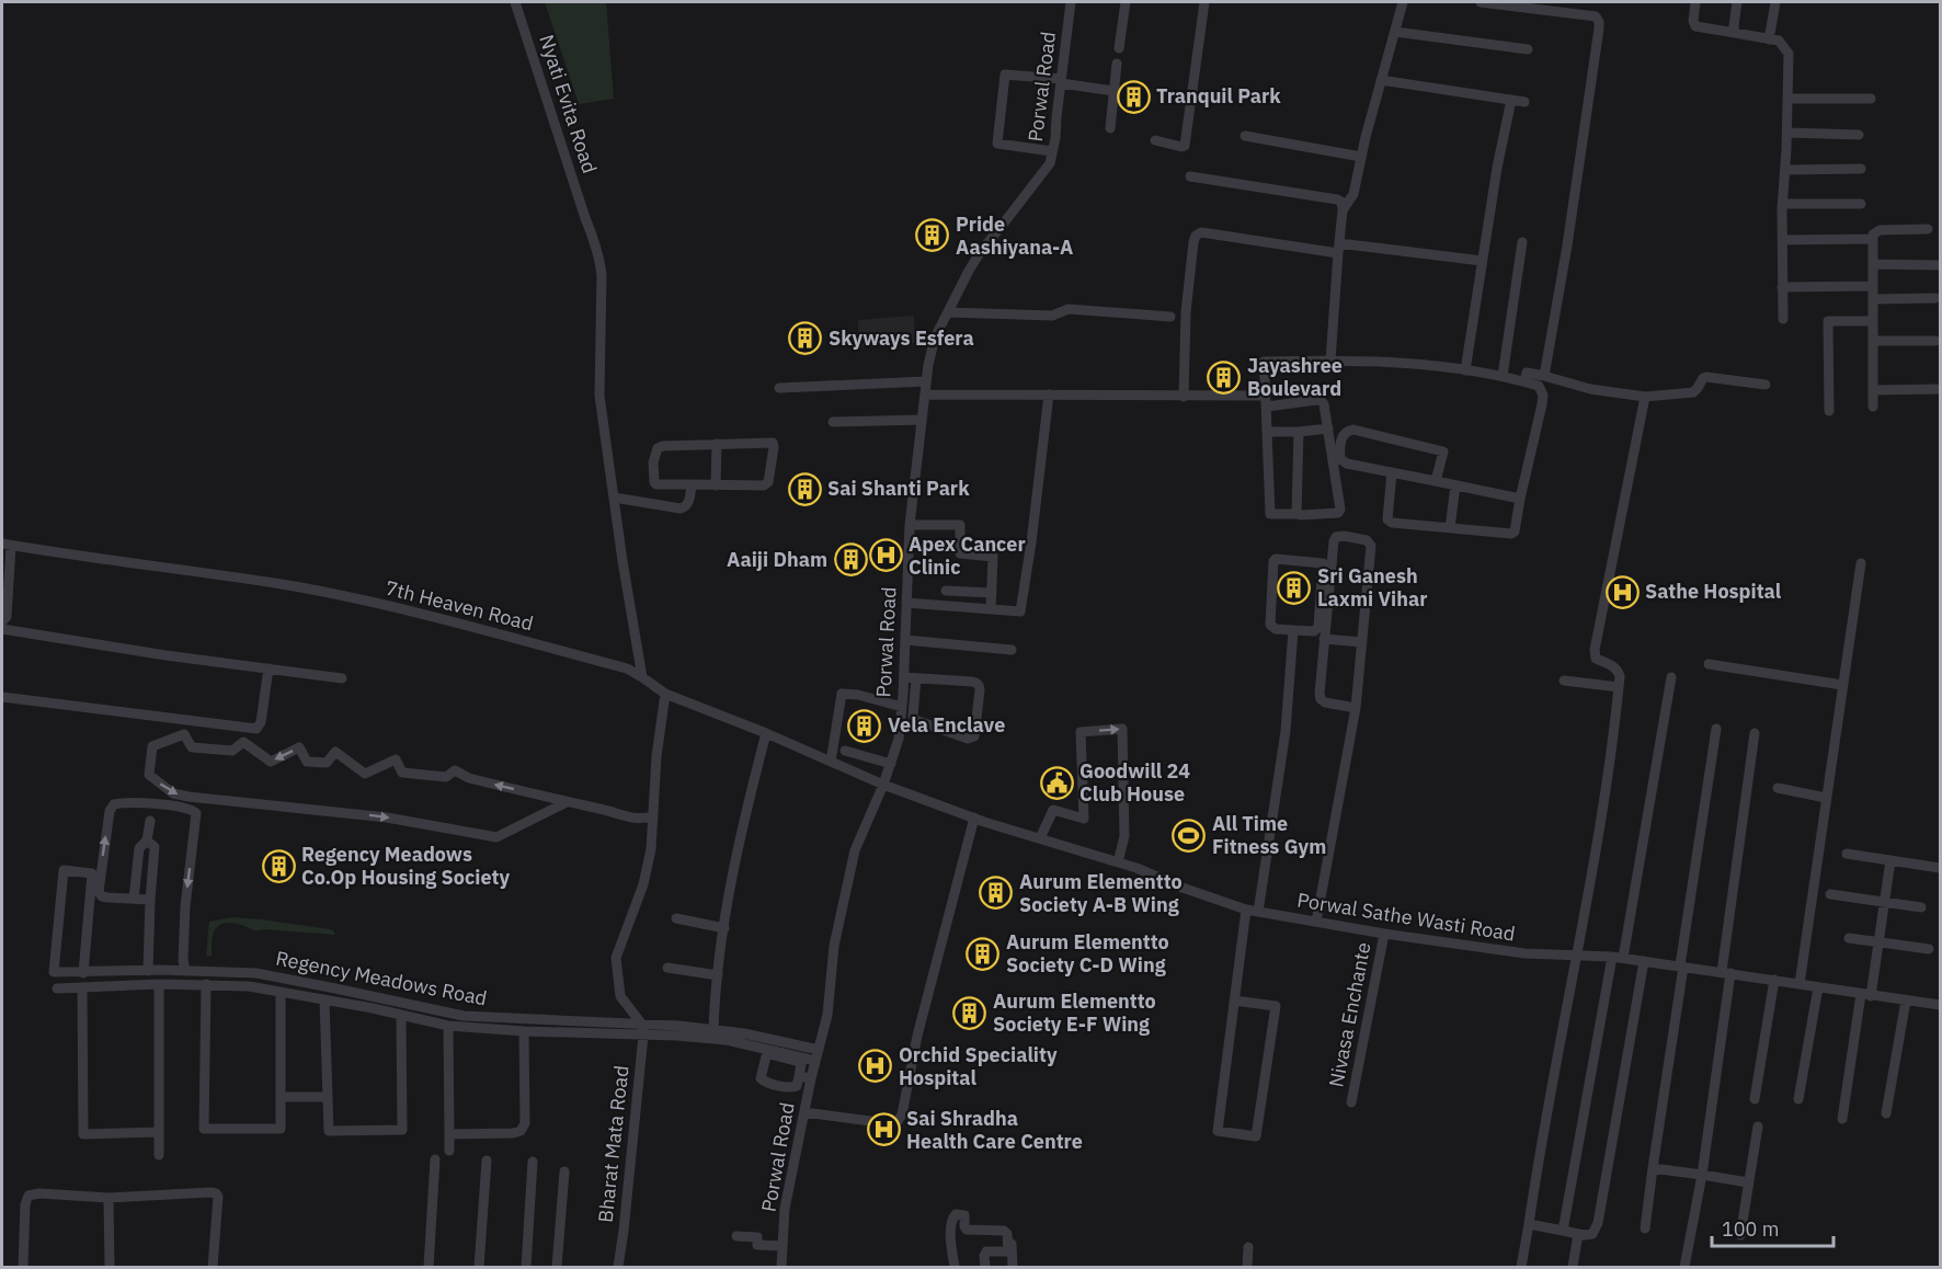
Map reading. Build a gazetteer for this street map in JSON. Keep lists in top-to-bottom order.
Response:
{
  "streets": {
    "street": [
      "Porwal Road",
      "Nyati Evita Road",
      "7th Heaven Road",
      "Porwal Sathe Wasti Road",
      "Regency Meadows Road",
      "Nivasa Enchante",
      "Bharat Mata Road"
    ]
  },
  "crossings": [
    ["Porwal Road", "7th Heaven Road"],
    ["Porwal Road", "Porwal Sathe Wasti Road"],
    ["Porwal Road", "Regency Meadows Road"],
    ["Nyati Evita Road", "7th Heaven Road"],
    ["7th Heaven Road", "Porwal Sathe Wasti Road"],
    ["Porwal Sathe Wasti Road", "Nivasa Enchante"],
    ["Regency Meadows Road", "Bharat Mata Road"]
  ],
  "places": {
    "building": [
      "Tranquil Park",
      "Pride Aashiyana-A",
      "Skyways Esfera",
      "Jayashree Boulevard",
      "Sai Shanti Park",
      "Aaiji Dham",
      "Sri Ganesh Laxmi Vihar",
      "Vela Enclave",
      "Regency Meadows Co.Op Housing Society",
      "Aurum Elementto Society A-B Wing",
      "Aurum Elementto Society C-D Wing",
      "Aurum Elementto Society E-F Wing"
    ],
    "hospital": [
      "Apex Cancer Clinic",
      "Sathe Hospital",
      "Orchid Speciality Hospital",
      "Sai Shradha Health Care Centre"
    ],
    "public building": ["Goodwill 24 Club House"],
    "sports": ["All Time Fitness Gym"]
  },
  "scale_bar": "100 m"
}
